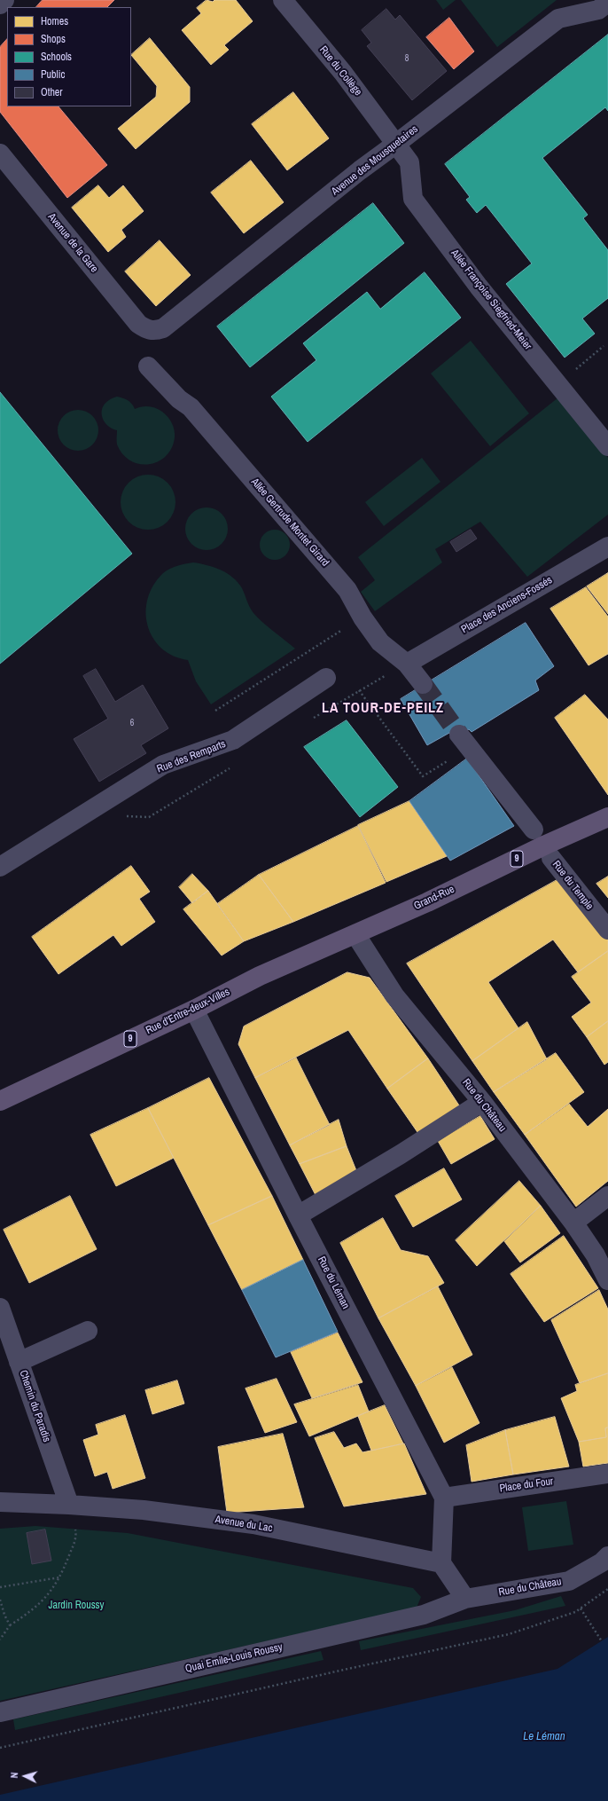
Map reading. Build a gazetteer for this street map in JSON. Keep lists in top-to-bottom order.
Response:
{
  "streets": {
    "main road": ["9", "Grand-Rue", "Rue d'Entre-deux-Villes"],
    "street": [
      "Rue du Collège",
      "Avenue des Mousquetaires",
      "Avenue de la Gare",
      "Allée Françoise Siegfried-Meier",
      "Allée Gertrude Montet Girard",
      "Place des Anciens-Fossés",
      "Rue des Remparts",
      "Rue du Temple",
      "Rue du Château",
      "Rue du Léman",
      "Chemin du Paradis",
      "Place du Four",
      "Avenue du Lac",
      "Quai Emile-Louis Roussy"
    ]
  },
  "crossings": [
    ["Rue du Collège", "Avenue des Mousquetaires"],
    ["Rue du Collège", "Allée Françoise Siegfried-Meier"],
    ["Avenue des Mousquetaires", "Avenue de la Gare"],
    ["Avenue des Mousquetaires", "Allée Françoise Siegfried-Meier"],
    ["Allée Gertrude Montet Girard", "Place des Anciens-Fossés"],
    ["Grand-Rue", "Rue d'Entre-deux-Villes"],
    ["Grand-Rue", "Rue du Château"],
    ["Rue d'Entre-deux-Villes", "Rue du Léman"],
    ["Rue du Château", "Quai Emile-Louis Roussy"],
    ["Rue du Léman", "Place du Four"],
    ["Rue du Léman", "Avenue du Lac"],
    ["Chemin du Paradis", "Avenue du Lac"]
  ],
  "districts": ["LA TOUR-DE-PEILZ"],
  "water": ["Le Léman"],
  "parks": ["Jardin Roussy"],
  "house_numbers": ["8", "6"],
  "legend": [
    "Homes",
    "Shops",
    "Schools",
    "Public",
    "Other"
  ],
  "north": "left"
}
